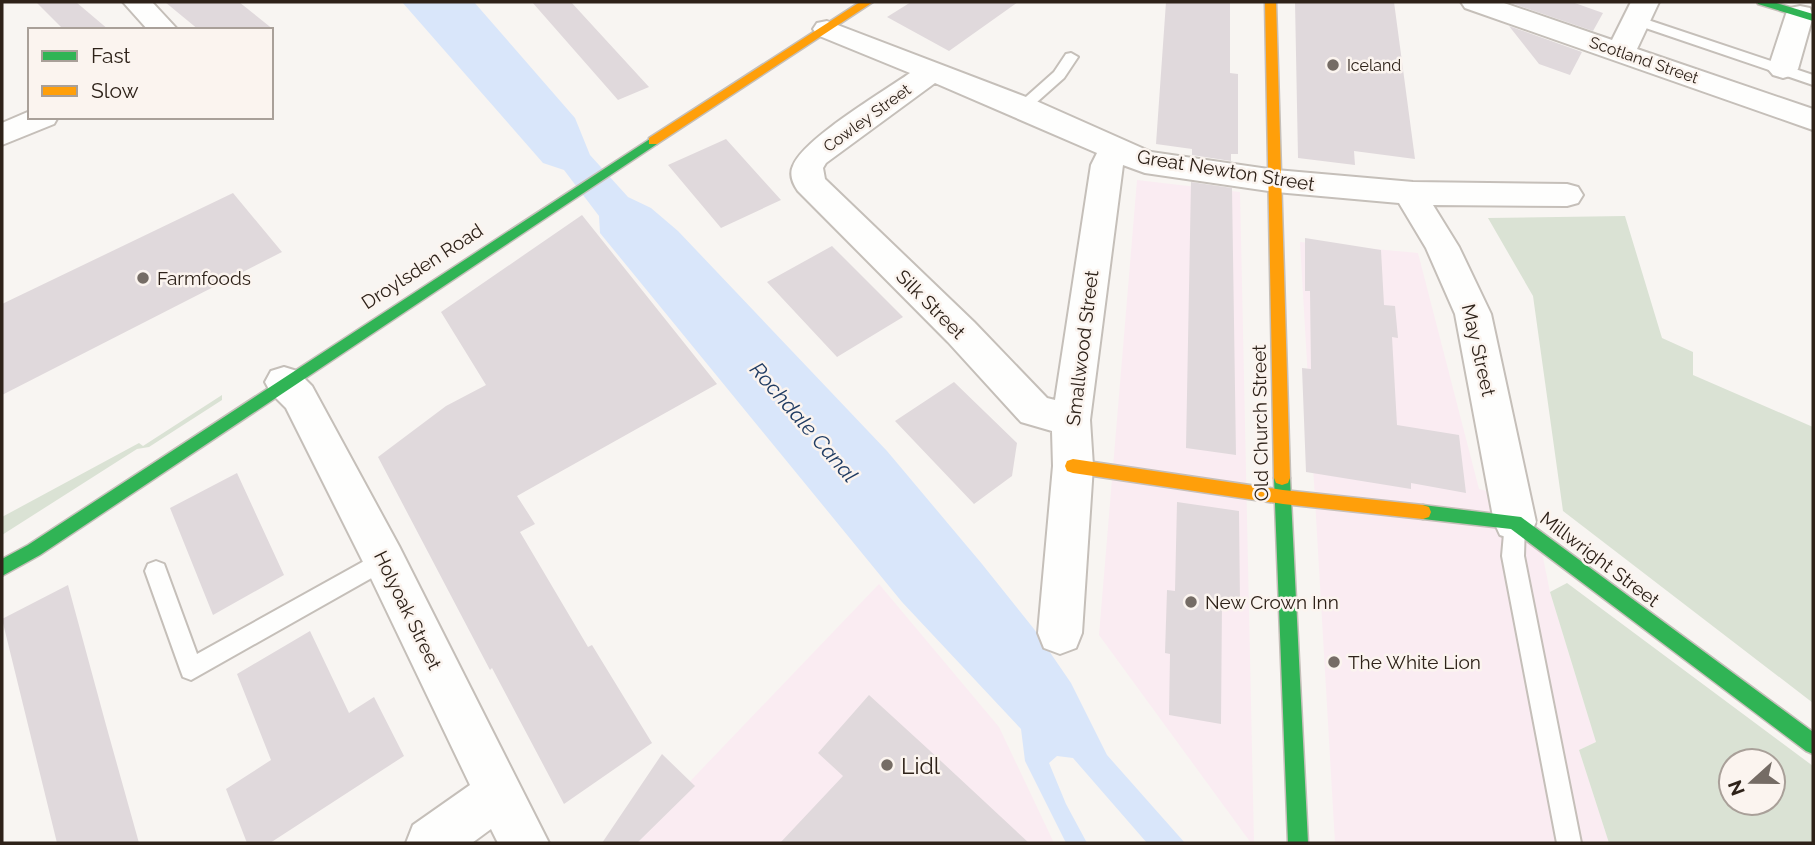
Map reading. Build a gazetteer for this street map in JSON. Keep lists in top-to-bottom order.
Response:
{
  "streets": {
    "street": [
      "Scotland Street",
      "Cowley Street",
      "Great Newton Street",
      "Droylsden Road",
      "Silk Street",
      "Smallwood Street",
      "May Street",
      "Old Church Street",
      "Millwright Street",
      "Holyoak Street"
    ]
  },
  "crossings": [
    ["Cowley Street", "Great Newton Street"],
    ["Cowley Street", "Silk Street"],
    ["Great Newton Street", "Droylsden Road"],
    ["Great Newton Street", "Smallwood Street"],
    ["Great Newton Street", "May Street"],
    ["Great Newton Street", "Old Church Street"],
    ["Droylsden Road", "Holyoak Street"],
    ["Silk Street", "Smallwood Street"],
    ["Smallwood Street", "Millwright Street"],
    ["May Street", "Millwright Street"],
    ["Old Church Street", "Millwright Street"]
  ],
  "water": ["Rochdale Canal"],
  "places": [
    "Iceland",
    "Farmfoods",
    "New Crown Inn",
    "The White Lion",
    "Lidl"
  ],
  "legend": ["Fast", "Slow"],
  "north": "left"
}
